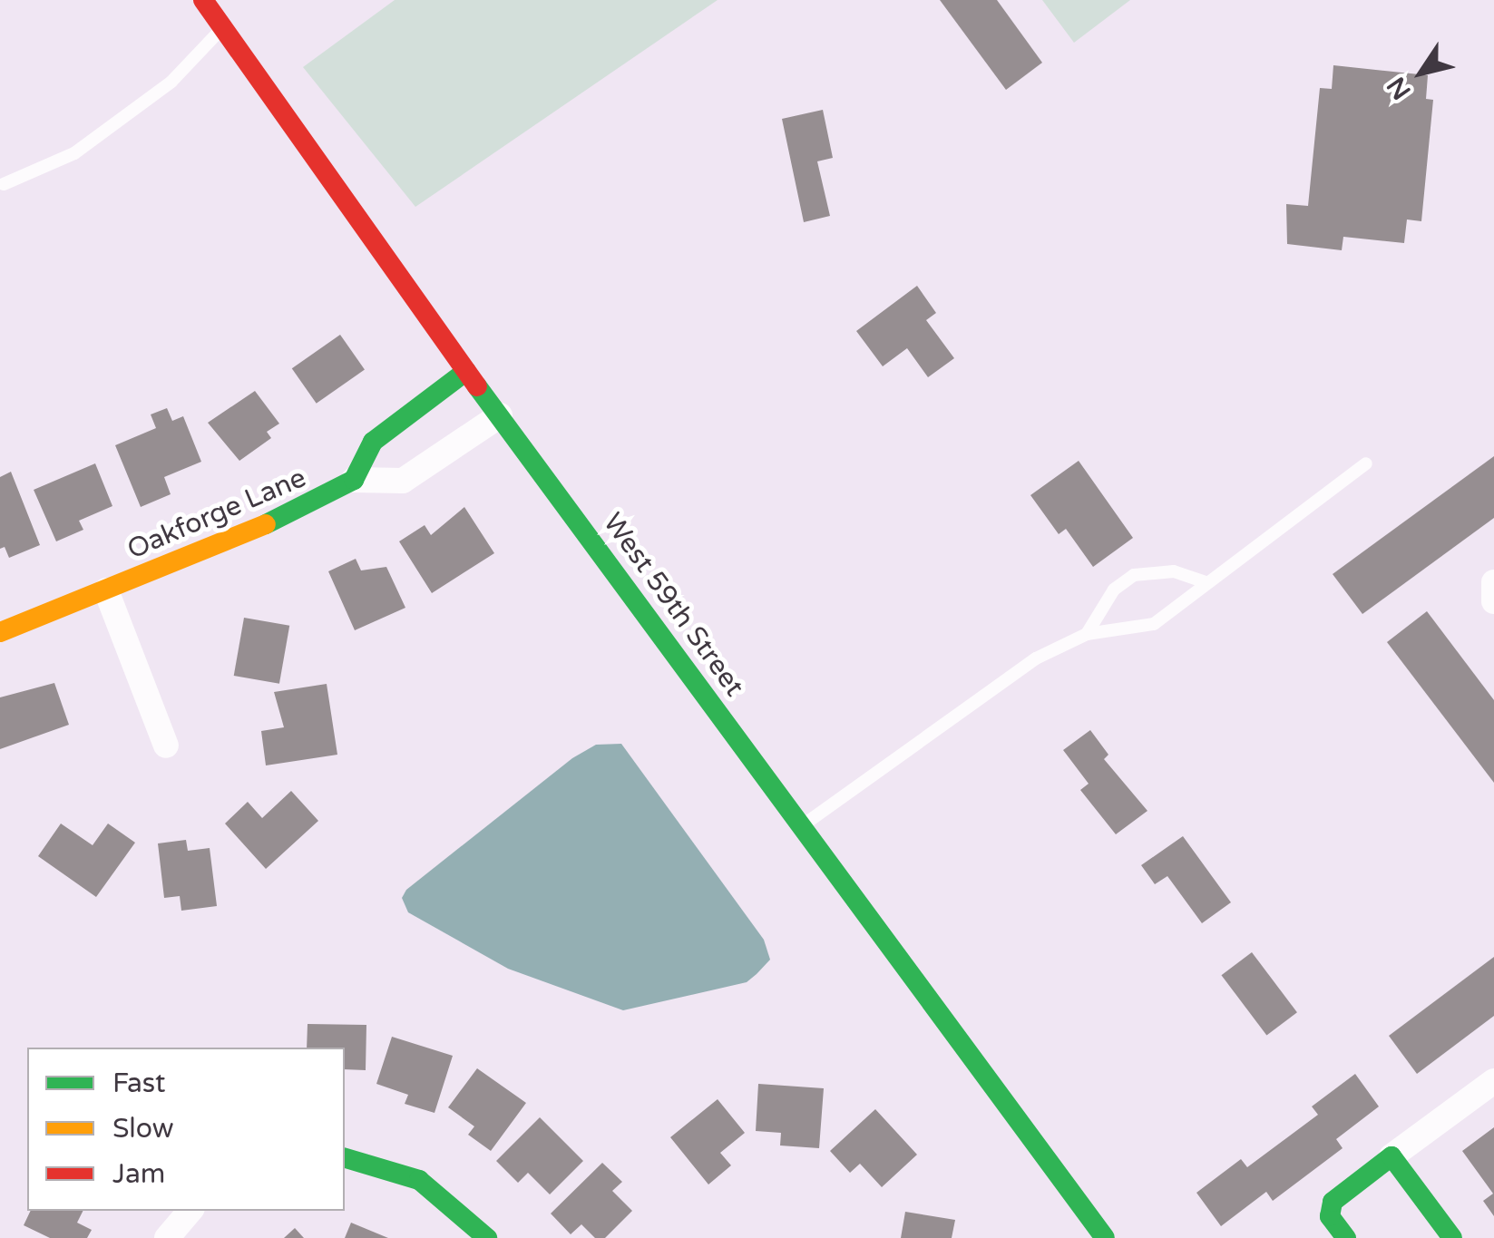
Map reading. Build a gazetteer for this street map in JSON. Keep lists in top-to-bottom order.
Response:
{
  "streets": {
    "street": ["Oakforge Lane", "West 59th Street"]
  },
  "legend": ["Fast", "Slow", "Jam"],
  "north": "bottom left"
}
